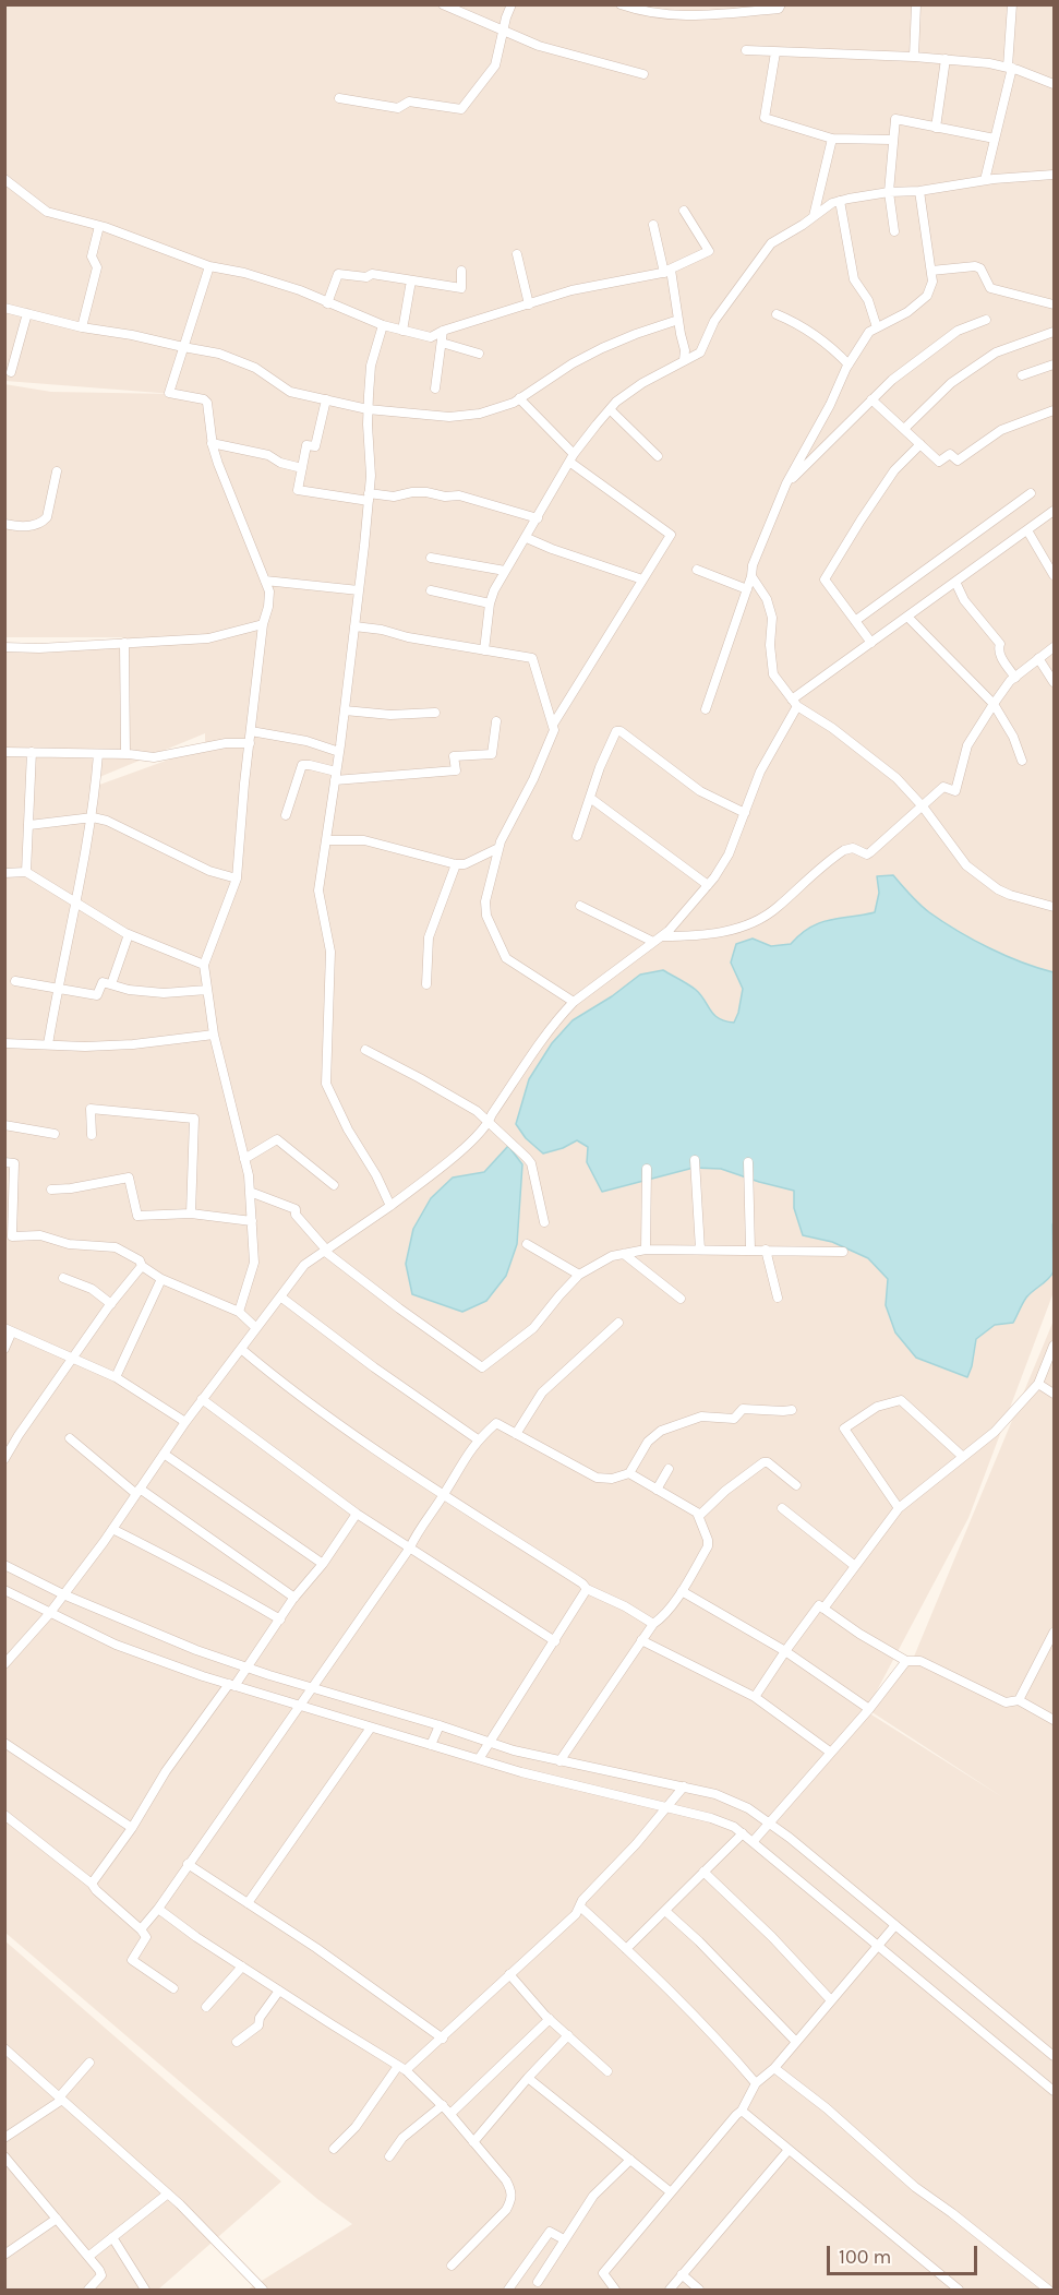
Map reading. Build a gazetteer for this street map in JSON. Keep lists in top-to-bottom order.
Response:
{
  "scale_bar": "100 m"
}
